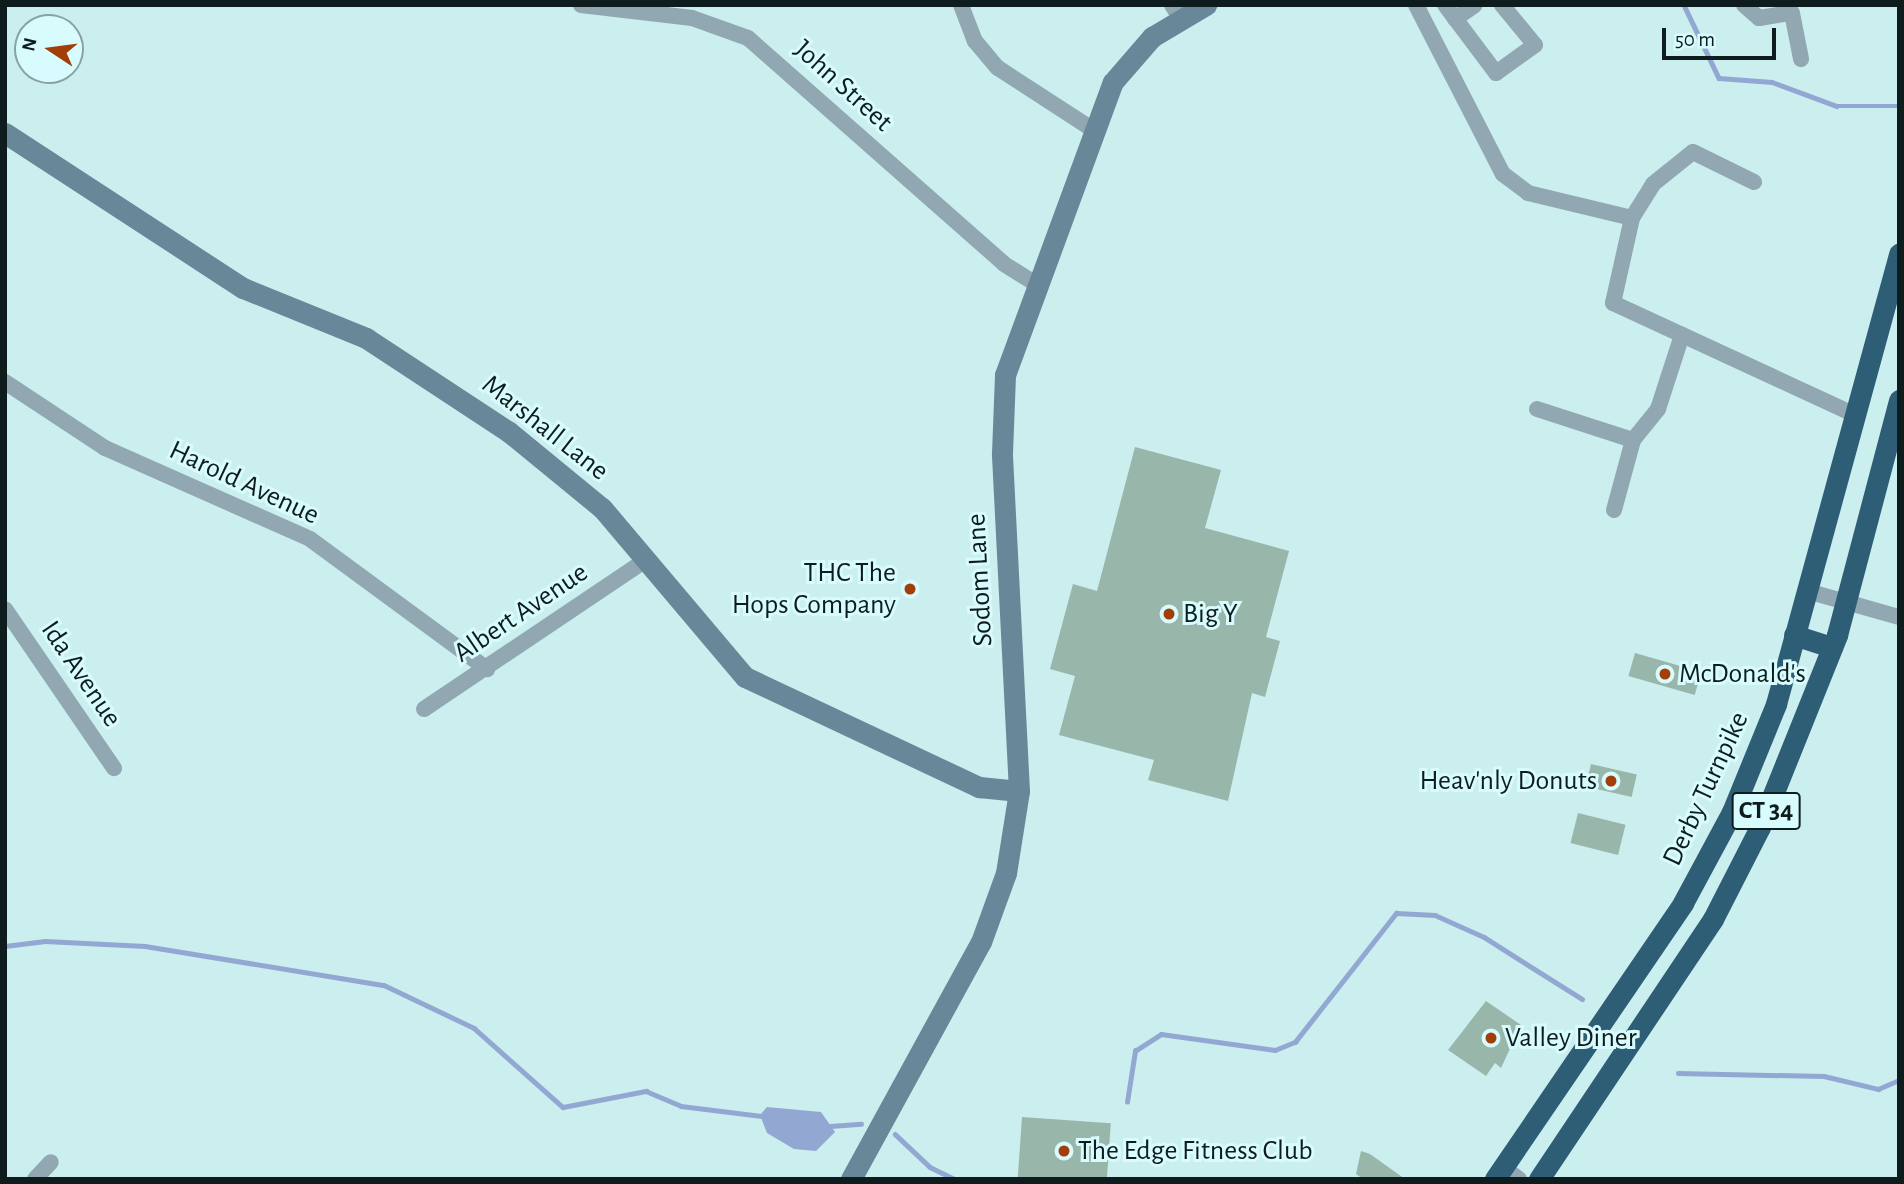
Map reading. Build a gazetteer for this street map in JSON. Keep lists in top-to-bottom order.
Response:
{
  "streets": {
    "highway": ["Derby Turnpike", "CT 34"],
    "street": [
      "John Street",
      "Marshall Lane",
      "Harold Avenue",
      "Sodom Lane",
      "Albert Avenue",
      "Ida Avenue"
    ]
  },
  "crossings": [
    ["John Street", "Sodom Lane"],
    ["Marshall Lane", "Sodom Lane"],
    ["Marshall Lane", "Albert Avenue"],
    ["Harold Avenue", "Albert Avenue"]
  ],
  "places": [
    "THC The Hops Company",
    "Big Y",
    "McDonald's",
    "Heav'nly Donuts",
    "Valley Diner",
    "The Edge Fitness Club"
  ],
  "scale_bar": "50 m",
  "north": "left"
}
